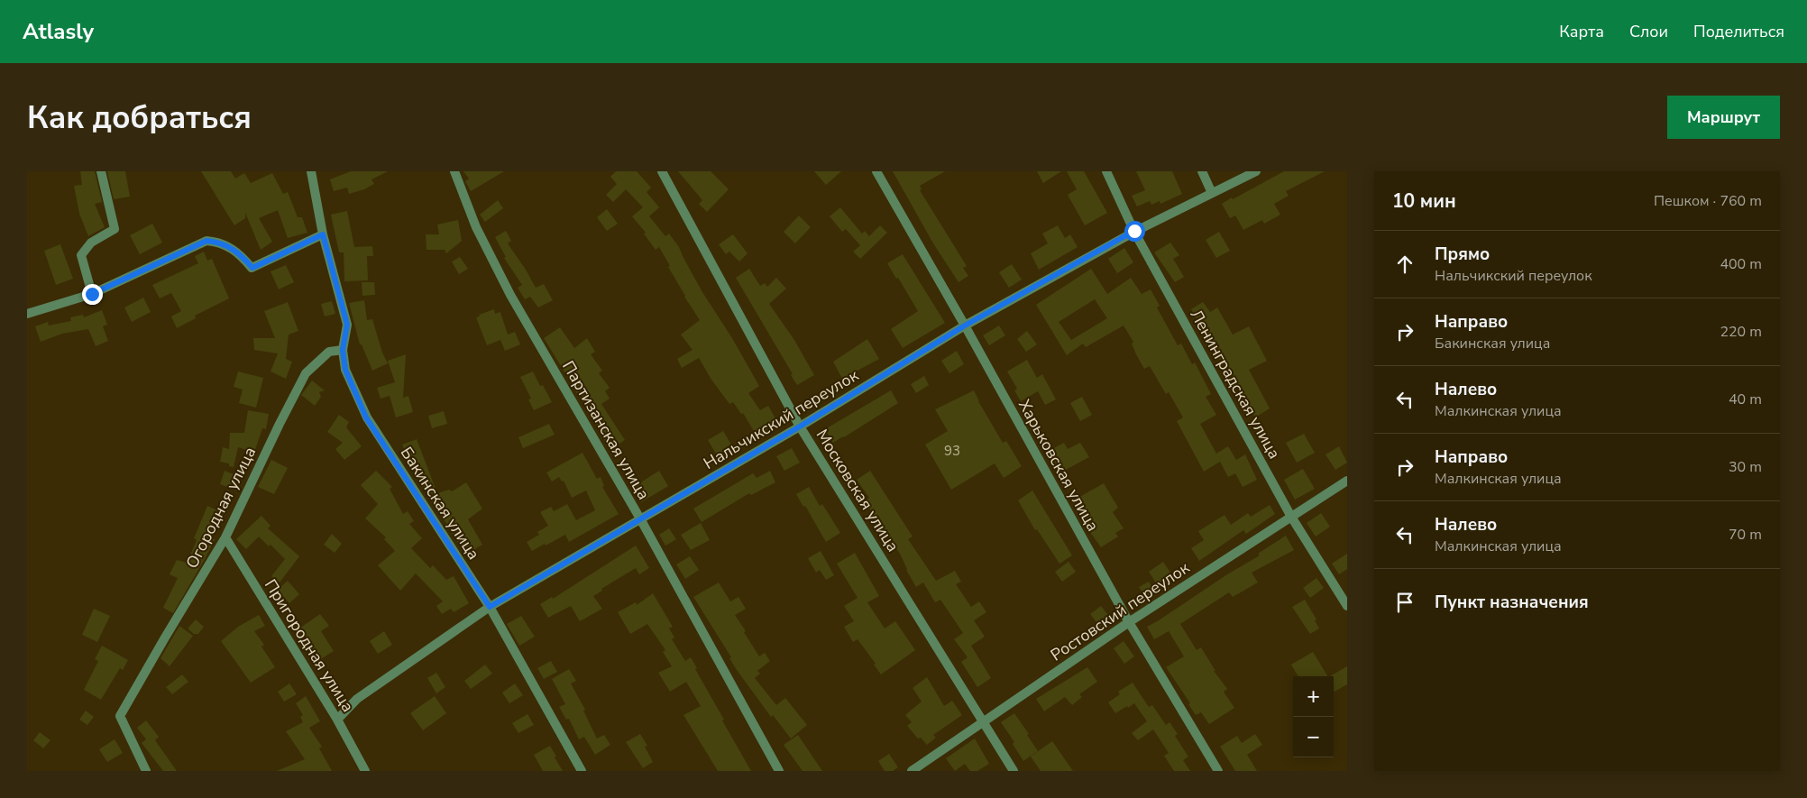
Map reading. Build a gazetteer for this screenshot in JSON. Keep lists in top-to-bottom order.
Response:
{
  "streets": {
    "street": [
      "Ленинградская улица",
      "Нальчикский переулок",
      "Партизанская улица",
      "Харьковская улица",
      "Московская улица",
      "Бакинская улица",
      "Огородная улица",
      "Ростовский переулок",
      "Пригородная улица"
    ]
  },
  "crossings": [
    ["Ленинградская улица", "Нальчикский переулок"],
    ["Ленинградская улица", "Ростовский переулок"],
    ["Нальчикский переулок", "Партизанская улица"],
    ["Нальчикский переулок", "Харьковская улица"],
    ["Нальчикский переулок", "Московская улица"],
    ["Нальчикский переулок", "Бакинская улица"],
    ["Нальчикский переулок", "Пригородная улица"],
    ["Харьковская улица", "Ростовский переулок"],
    ["Московская улица", "Ростовский переулок"],
    ["Бакинская улица", "Огородная улица"],
    ["Огородная улица", "Пригородная улица"]
  ],
  "house_numbers": ["93"],
  "page": {
    "header": "Atlasly",
    "nav": ["Карта", "Слои", "Поделиться"],
    "buttons": "Маршрут",
    "title": "Как добраться",
    "heading": ["10 мин", "Пешком · 760 m"],
    "list": [
      ["Прямо", "Нальчикский переулок", "400 m"],
      ["Направо", "Бакинская улица", "220 m"],
      ["Налево", "Малкинская улица", "40 m"],
      ["Направо", "Малкинская улица", "30 m"],
      ["Налево", "Малкинская улица", "70 m"],
      "Пункт назначения"
    ],
    "map_buttons": ["+", "−"]
  }
}
